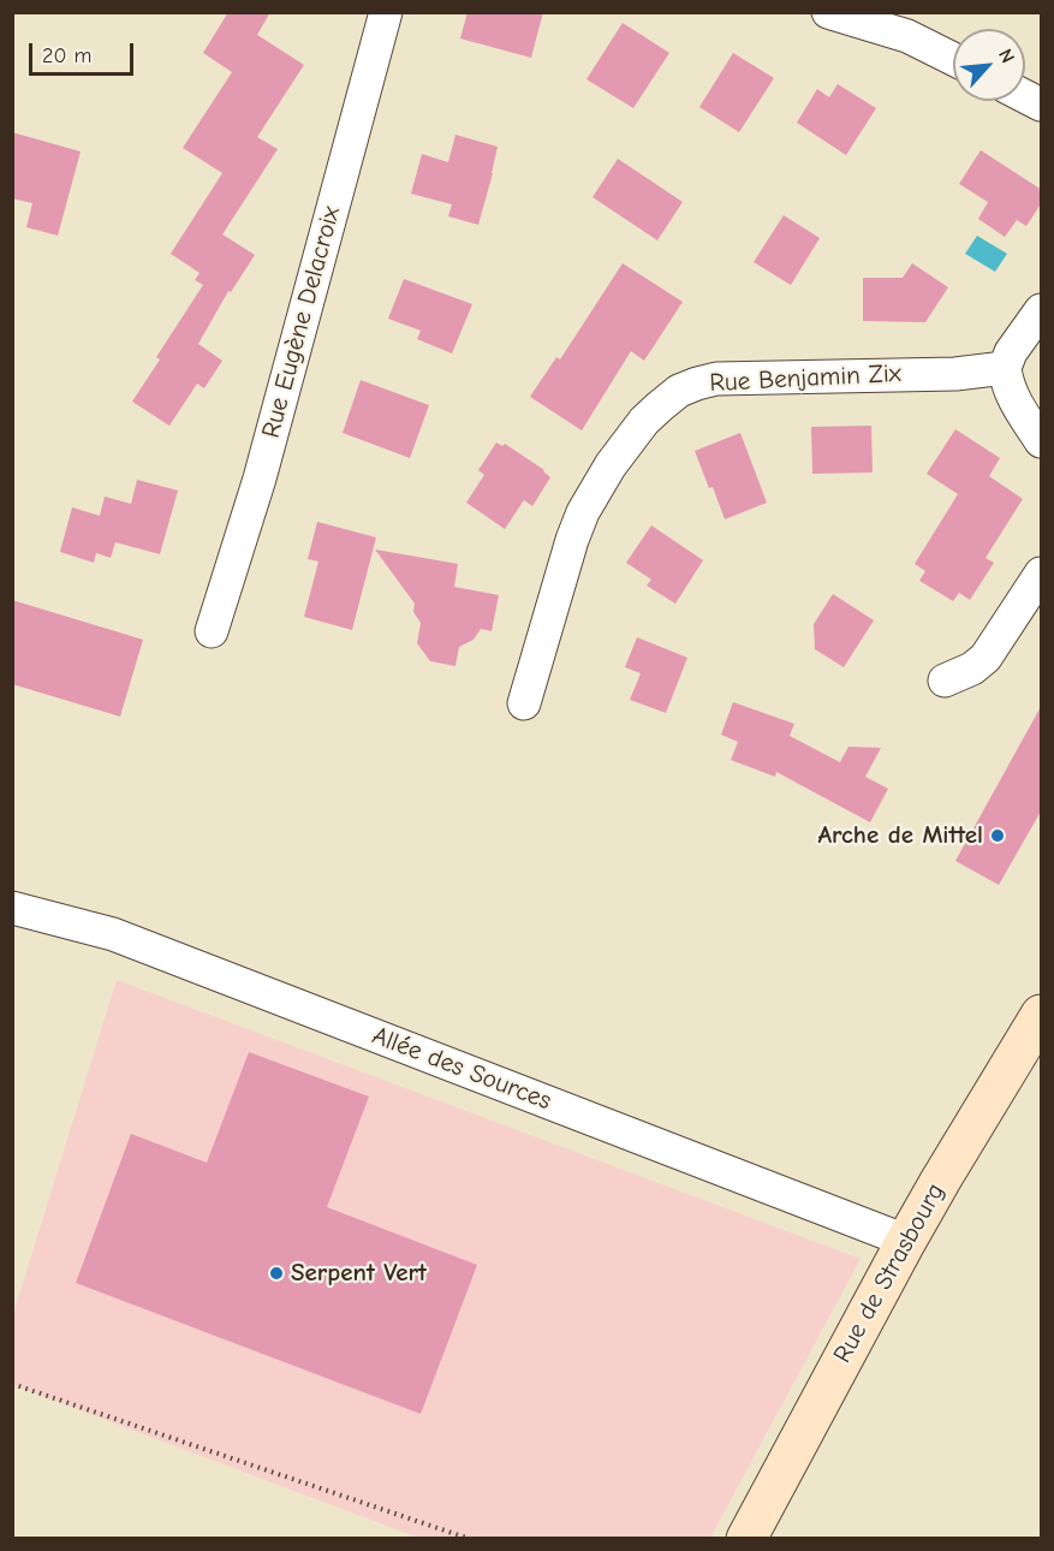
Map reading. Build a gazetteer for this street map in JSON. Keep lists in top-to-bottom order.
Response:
{
  "streets": {
    "main road": ["Rue de Strasbourg"],
    "street": ["Rue Eugène Delacroix", "Rue Benjamin Zix", "Allée des Sources"]
  },
  "crossings": [
    ["Allée des Sources", "Rue de Strasbourg"]
  ],
  "places": ["Arche de Mittel", "Serpent Vert"],
  "scale_bar": "20 m",
  "north": "top right"
}
